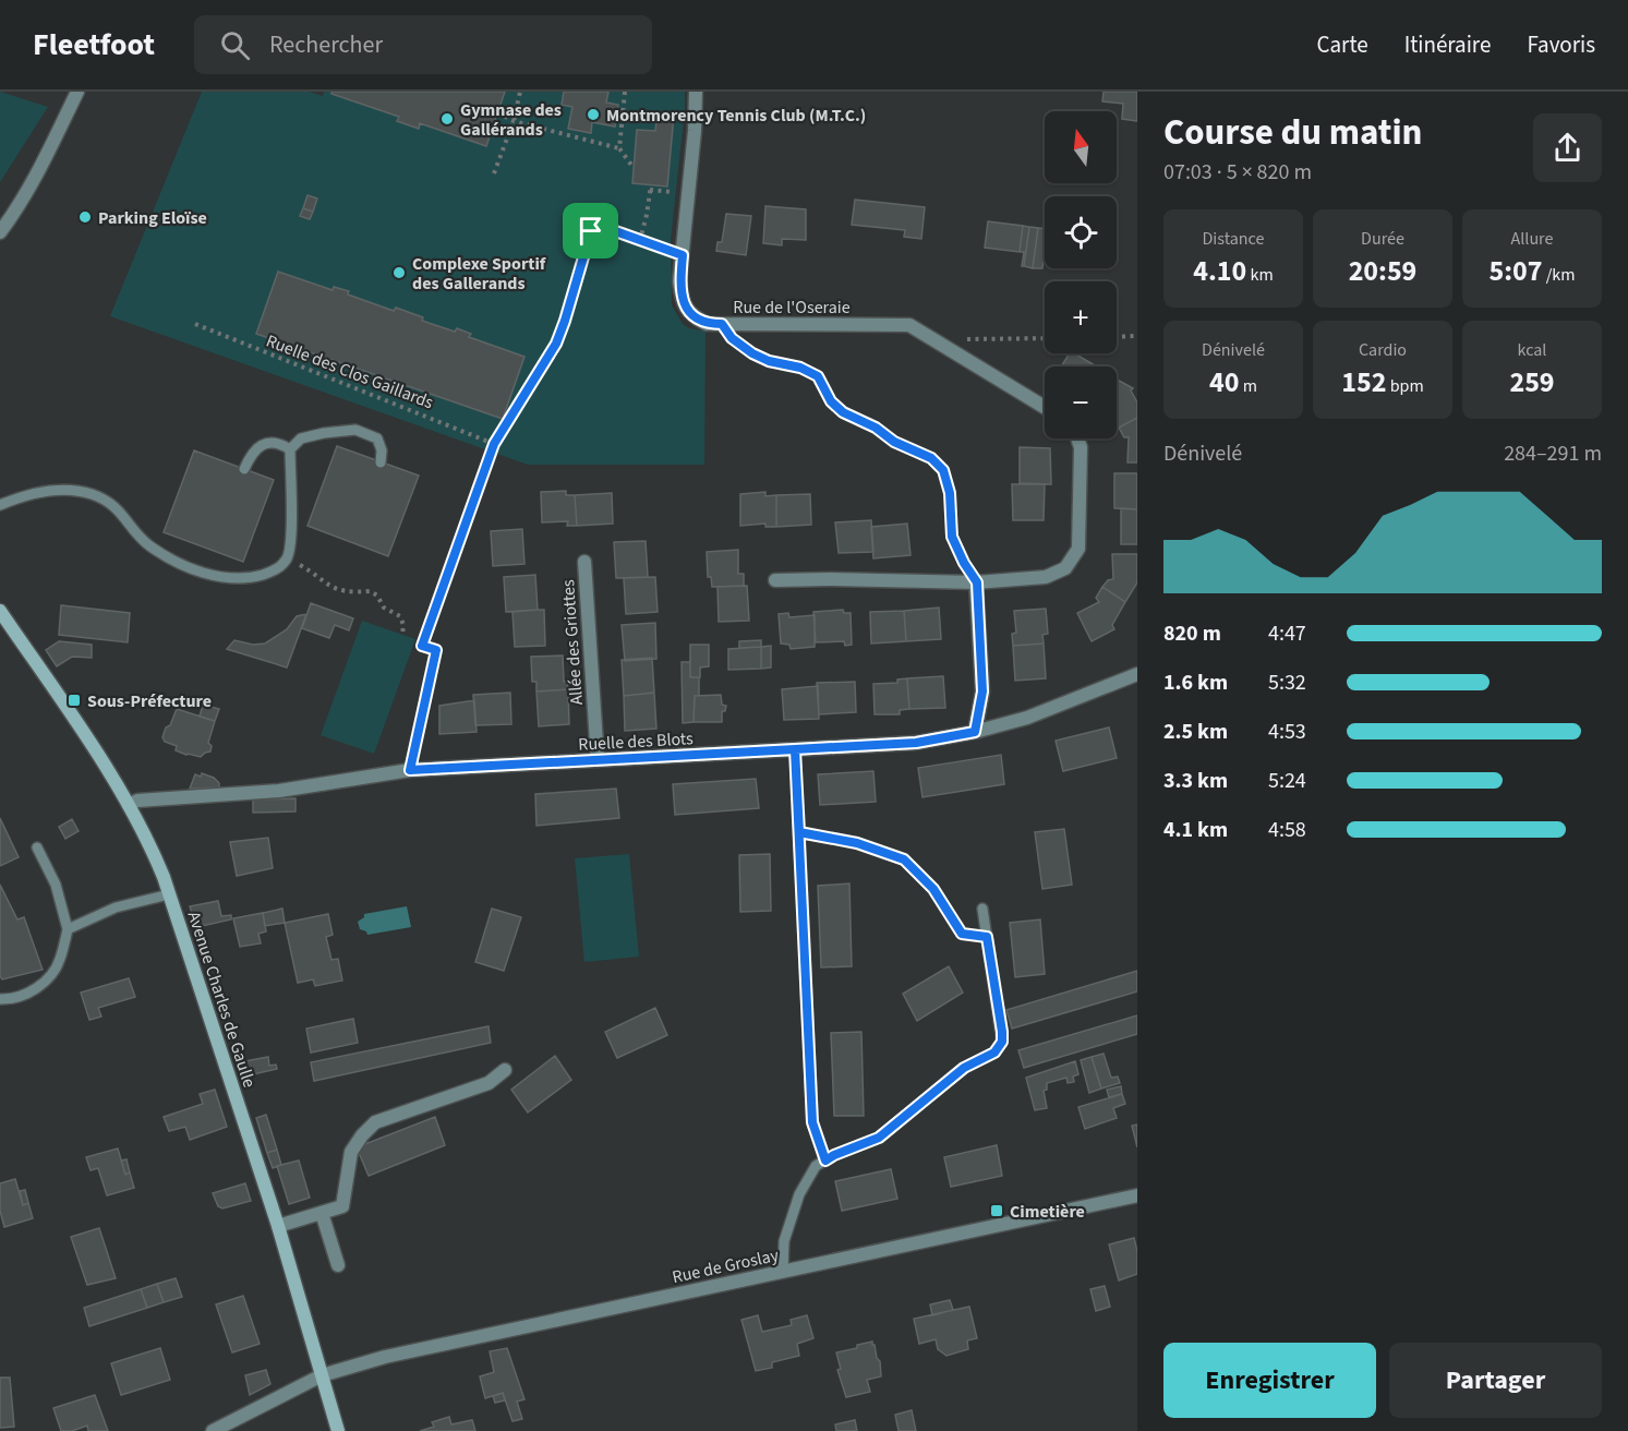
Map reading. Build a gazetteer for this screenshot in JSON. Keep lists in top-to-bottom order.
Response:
{
  "streets": {
    "main road": ["Avenue Charles de Gaulle"],
    "street": [
      "Rue de l'Oseraie",
      "Allée des Griottes",
      "Ruelle des Blots",
      "Rue de Groslay"
    ],
    "path": ["Ruelle des Clos Gaillards"]
  },
  "crossings": [
    ["Allée des Griottes", "Ruelle des Blots"],
    ["Ruelle des Blots", "Avenue Charles de Gaulle"],
    ["Avenue Charles de Gaulle", "Rue de Groslay"]
  ],
  "places": {
    "other": [
      "Montmorency Tennis Club (M.T.C.)",
      "Gymnase des Gallérands",
      "Parking Eloïse",
      "Complexe Sportif des Gallerands"
    ],
    "transit": ["Sous-Préfecture", "Cimetière"]
  },
  "north": "top",
  "page": {
    "header": "Fleetfoot",
    "search": "Rechercher",
    "nav": ["Carte", "Itinéraire", "Favoris"],
    "heading": ["Course du matin", "07:03 · 5 × 820 m"],
    "map_buttons": ["+", "−"],
    "stats": [
      ["Distance", "4.10 km"],
      ["Durée", "20:59"],
      ["Allure", "5:07 /km"],
      ["Dénivelé", "40 m"],
      ["Cardio", "152 bpm"],
      ["kcal", "259"]
    ],
    "chart": ["Dénivelé", "284–291 m"],
    "list": [
      {
        "name": "820 m",
        "note": "4:47"
      },
      {
        "name": "1.6 km",
        "note": "5:32"
      },
      {
        "name": "2.5 km",
        "note": "4:53"
      },
      {
        "name": "3.3 km",
        "note": "5:24"
      },
      {
        "name": "4.1 km",
        "note": "4:58"
      }
    ],
    "buttons": ["Enregistrer", "Partager"]
  }
}
